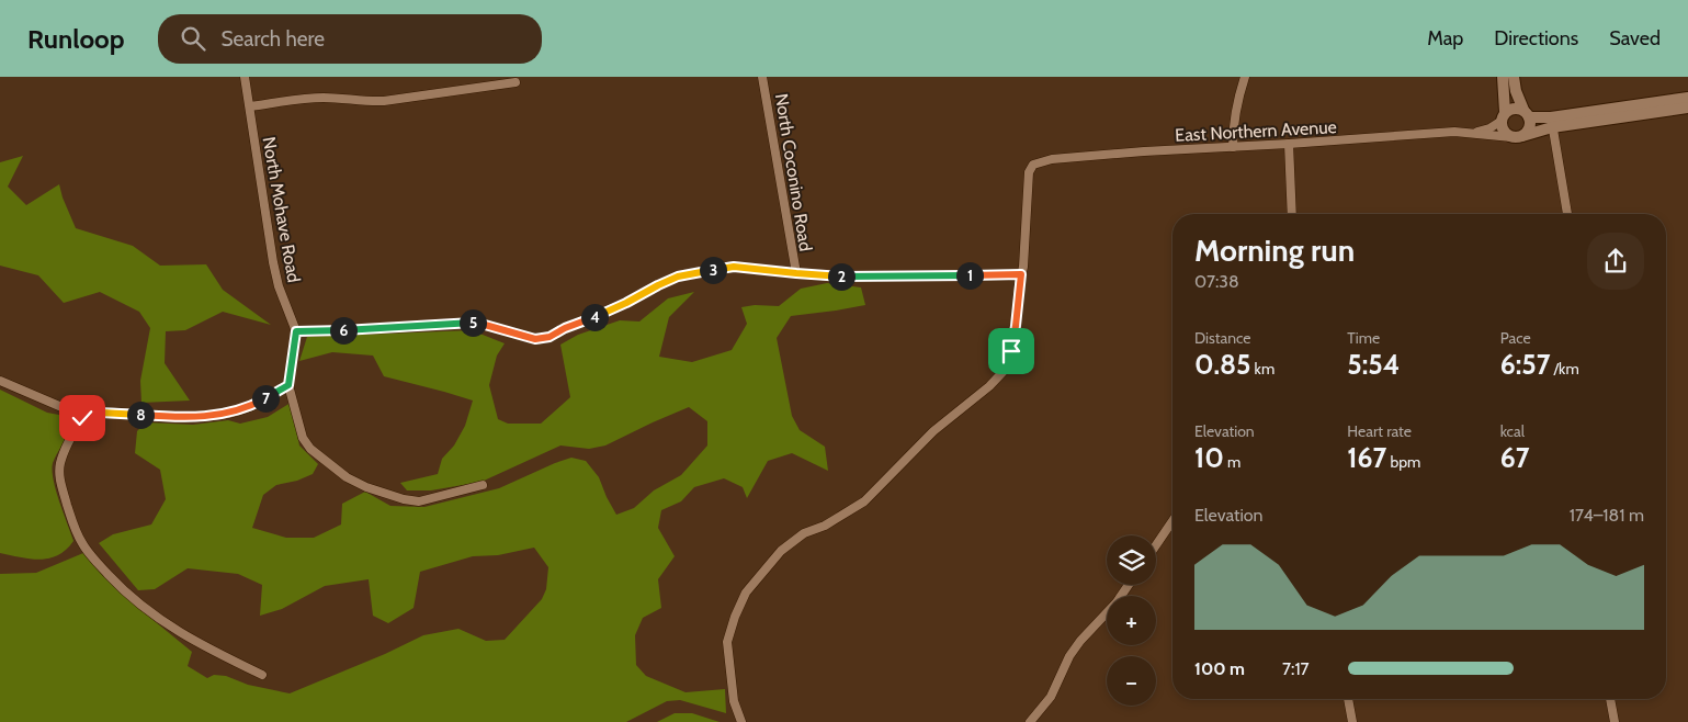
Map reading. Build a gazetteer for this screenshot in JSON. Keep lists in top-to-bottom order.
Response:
{
  "streets": {
    "street": ["East Northern Avenue", "North Coconino Road", "North Mohave Road"]
  },
  "page": {
    "header": "Runloop",
    "search": "Search here",
    "nav": ["Map", "Directions", "Saved"],
    "heading": ["Morning run", "07:38"],
    "pins": [
      "3",
      "1",
      "2",
      "4",
      "5",
      "6",
      "7",
      "8"
    ],
    "stats": [
      ["Distance", "0.85 km"],
      ["Time", "5:54"],
      ["Pace", "6:57 /km"],
      ["Elevation", "10 m"],
      ["Heart rate", "167 bpm"],
      ["kcal", "67"]
    ],
    "chart": ["Elevation", "174–181 m"],
    "map_buttons": ["+", "−"],
    "list": [
      {
        "name": "100 m",
        "note": "7:17"
      }
    ]
  }
}
